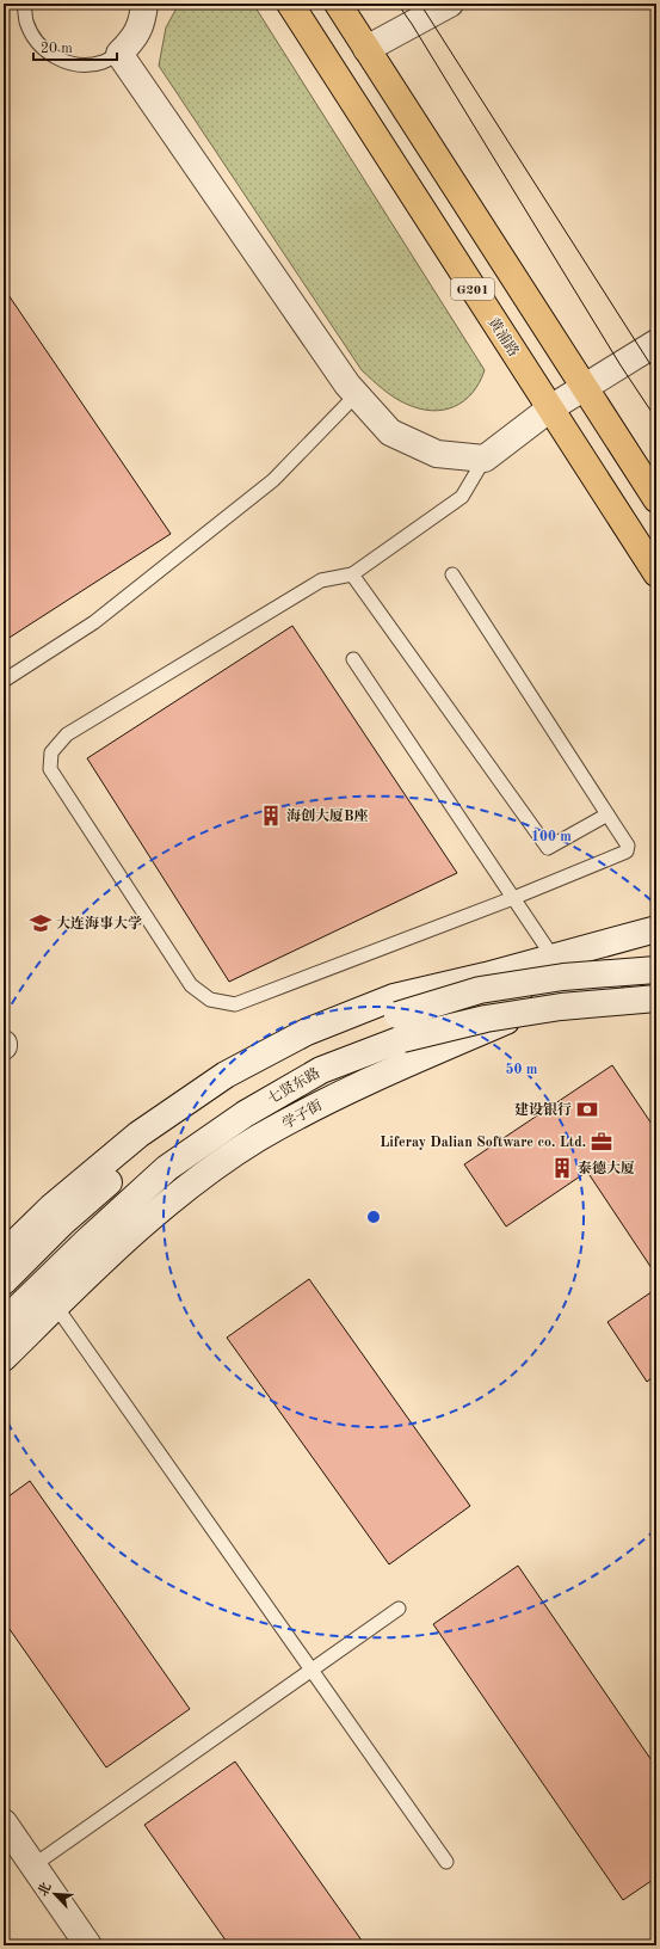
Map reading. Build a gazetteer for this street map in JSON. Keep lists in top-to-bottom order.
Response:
{
  "streets": {
    "highway": ["G201", "黄浦路"],
    "main road": ["七贤东路", "学子街"]
  },
  "places": {
    "building": ["海创大厦B座", "泰德大厦"],
    "school or university": ["大连海事大学"],
    "bank": ["建设银行"],
    "office": ["Liferay Dalian Software co. Ltd."]
  },
  "scale_bar": "20 m",
  "north": "top left",
  "rings": ["100 m", "50 m"]
}
